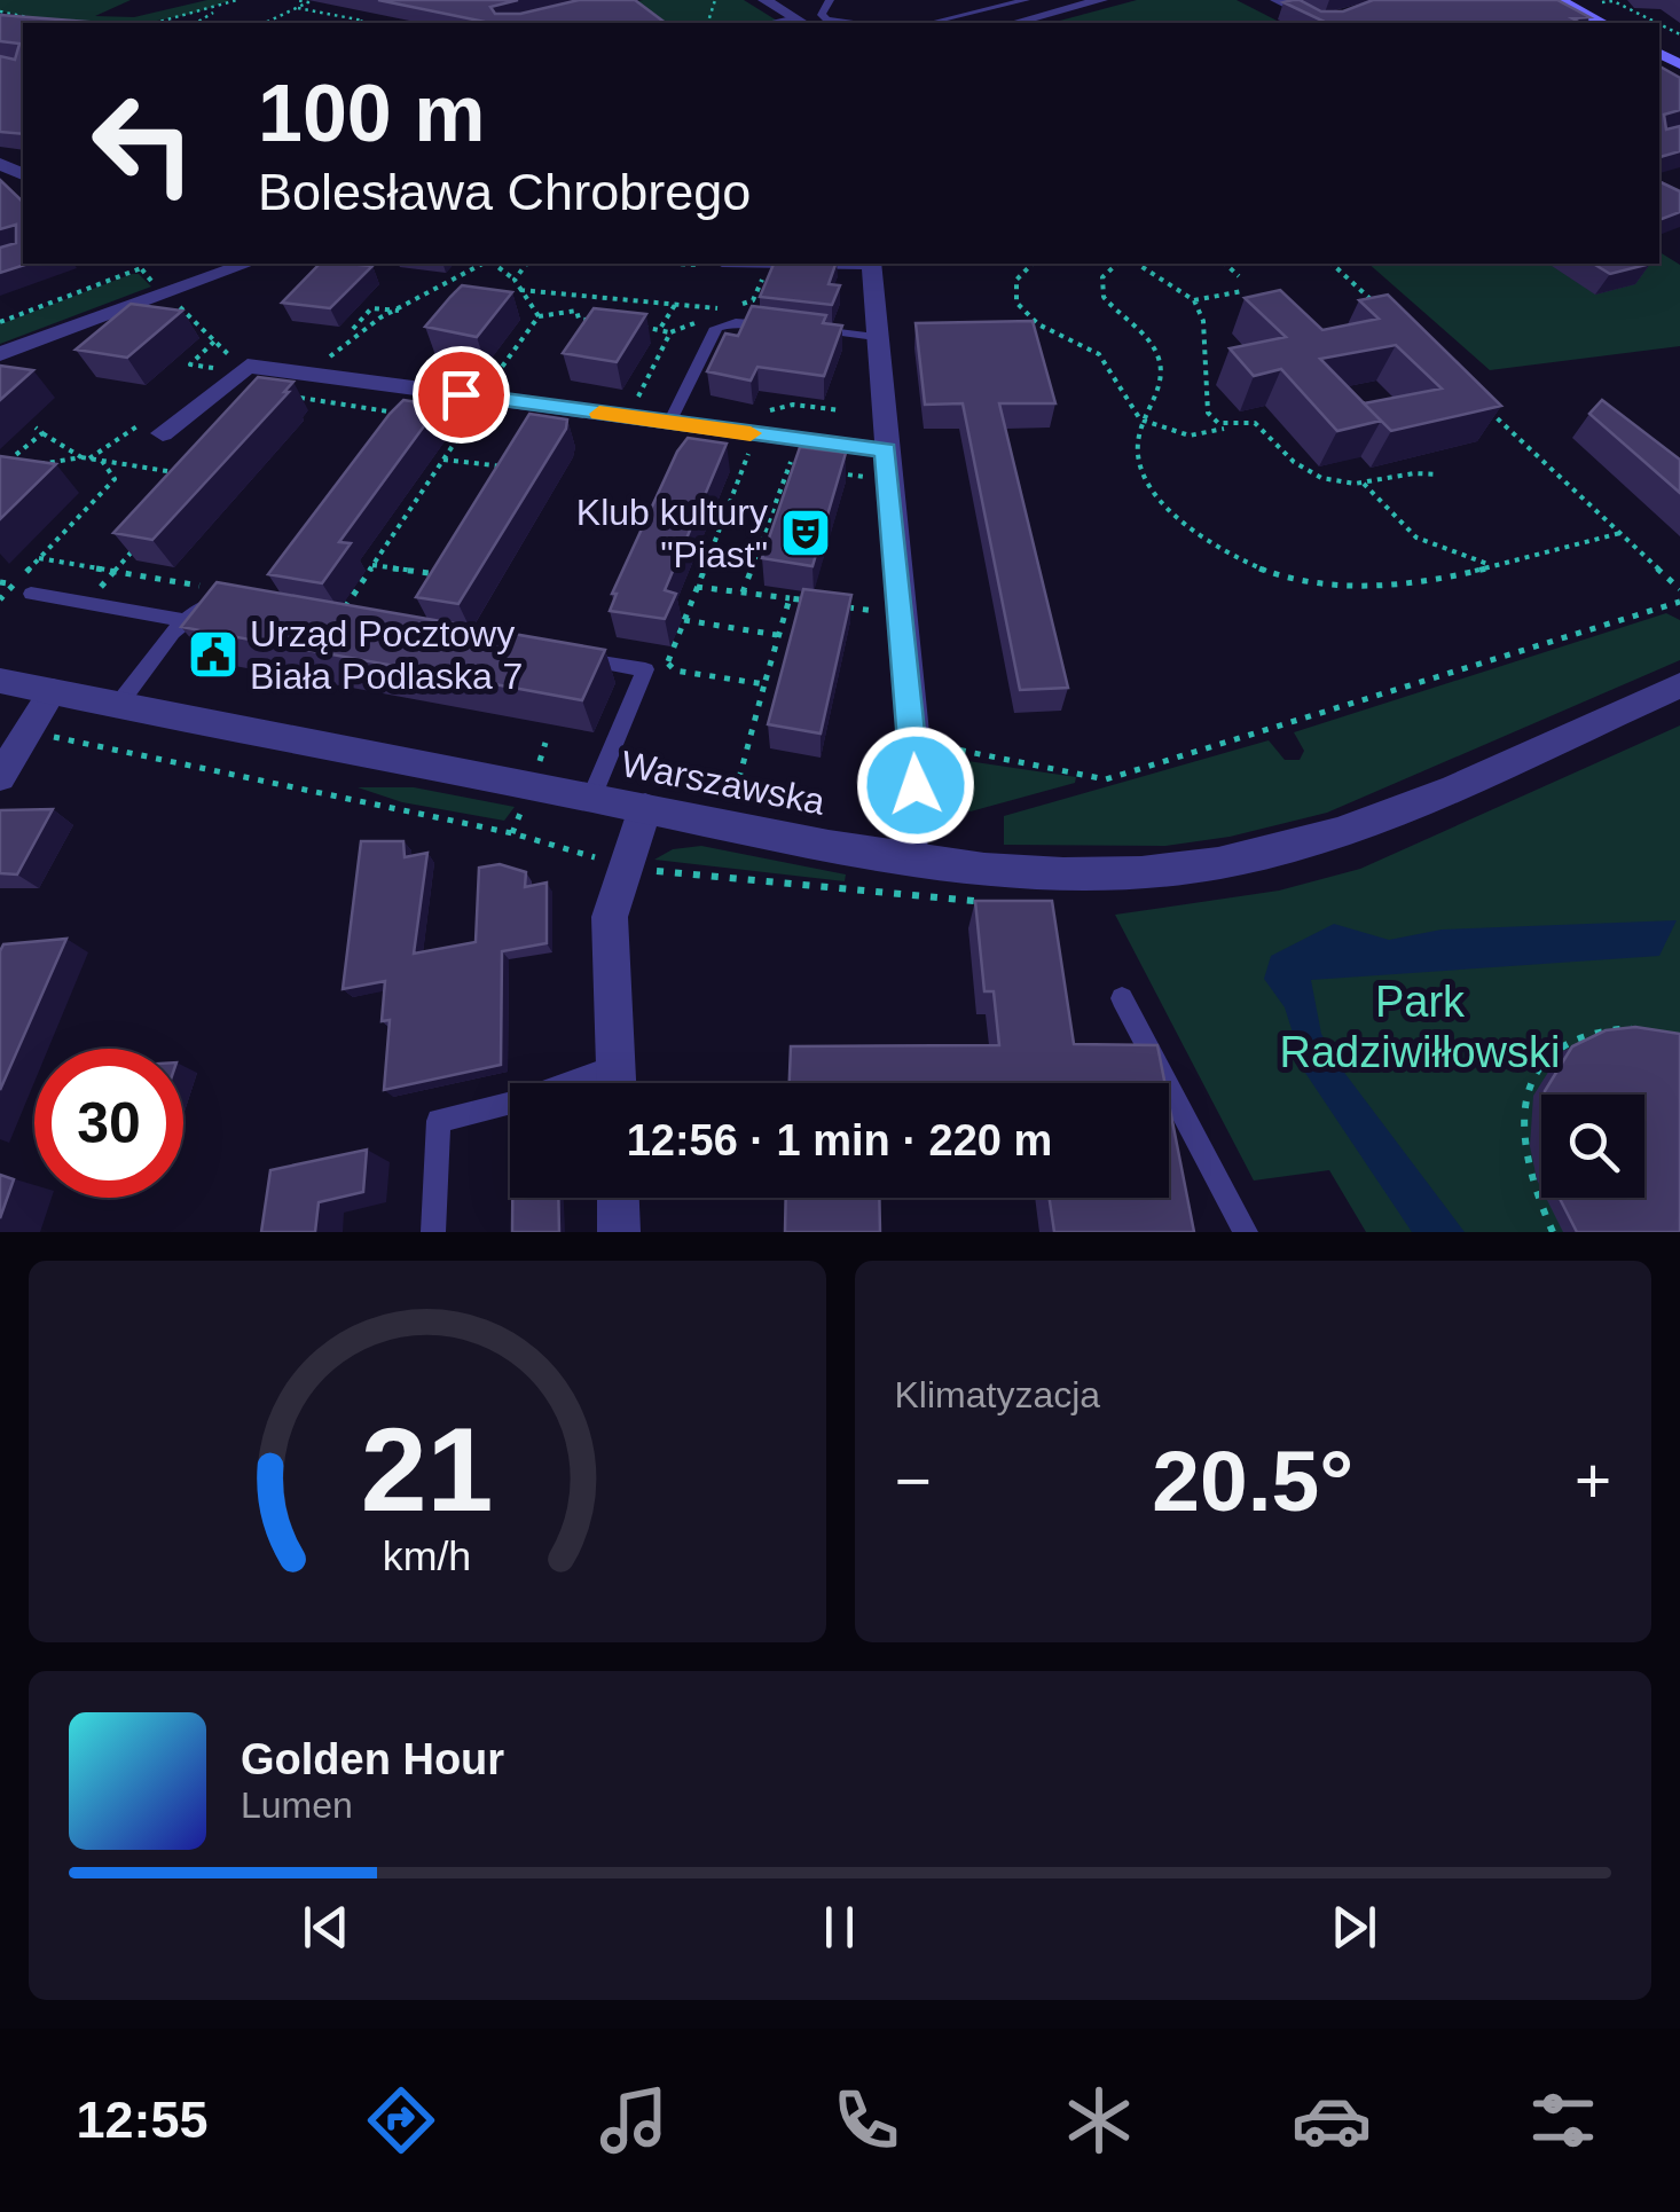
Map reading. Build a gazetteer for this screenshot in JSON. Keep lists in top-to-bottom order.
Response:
{
  "streets": {
    "street": ["Warszawska"]
  },
  "parks": ["Park Radziwiłłowski"],
  "places": {
    "theatre": ["Klub kultury \"Piast\""],
    "public building": ["Urząd Pocztowy Biała Podlaska 7"]
  },
  "page": {
    "turn": ["100 m", "Bolesława Chrobrego"],
    "limit": "30",
    "trip": "12:56 · 1 min · 220 m",
    "tile": "Klimatyzacja",
    "heat": ["−", "20.5°", "+"],
    "song": ["Golden Hour", "Lumen"],
    "tabs": "12:55",
    "gauge": ["21", "km/h"]
  }
}
